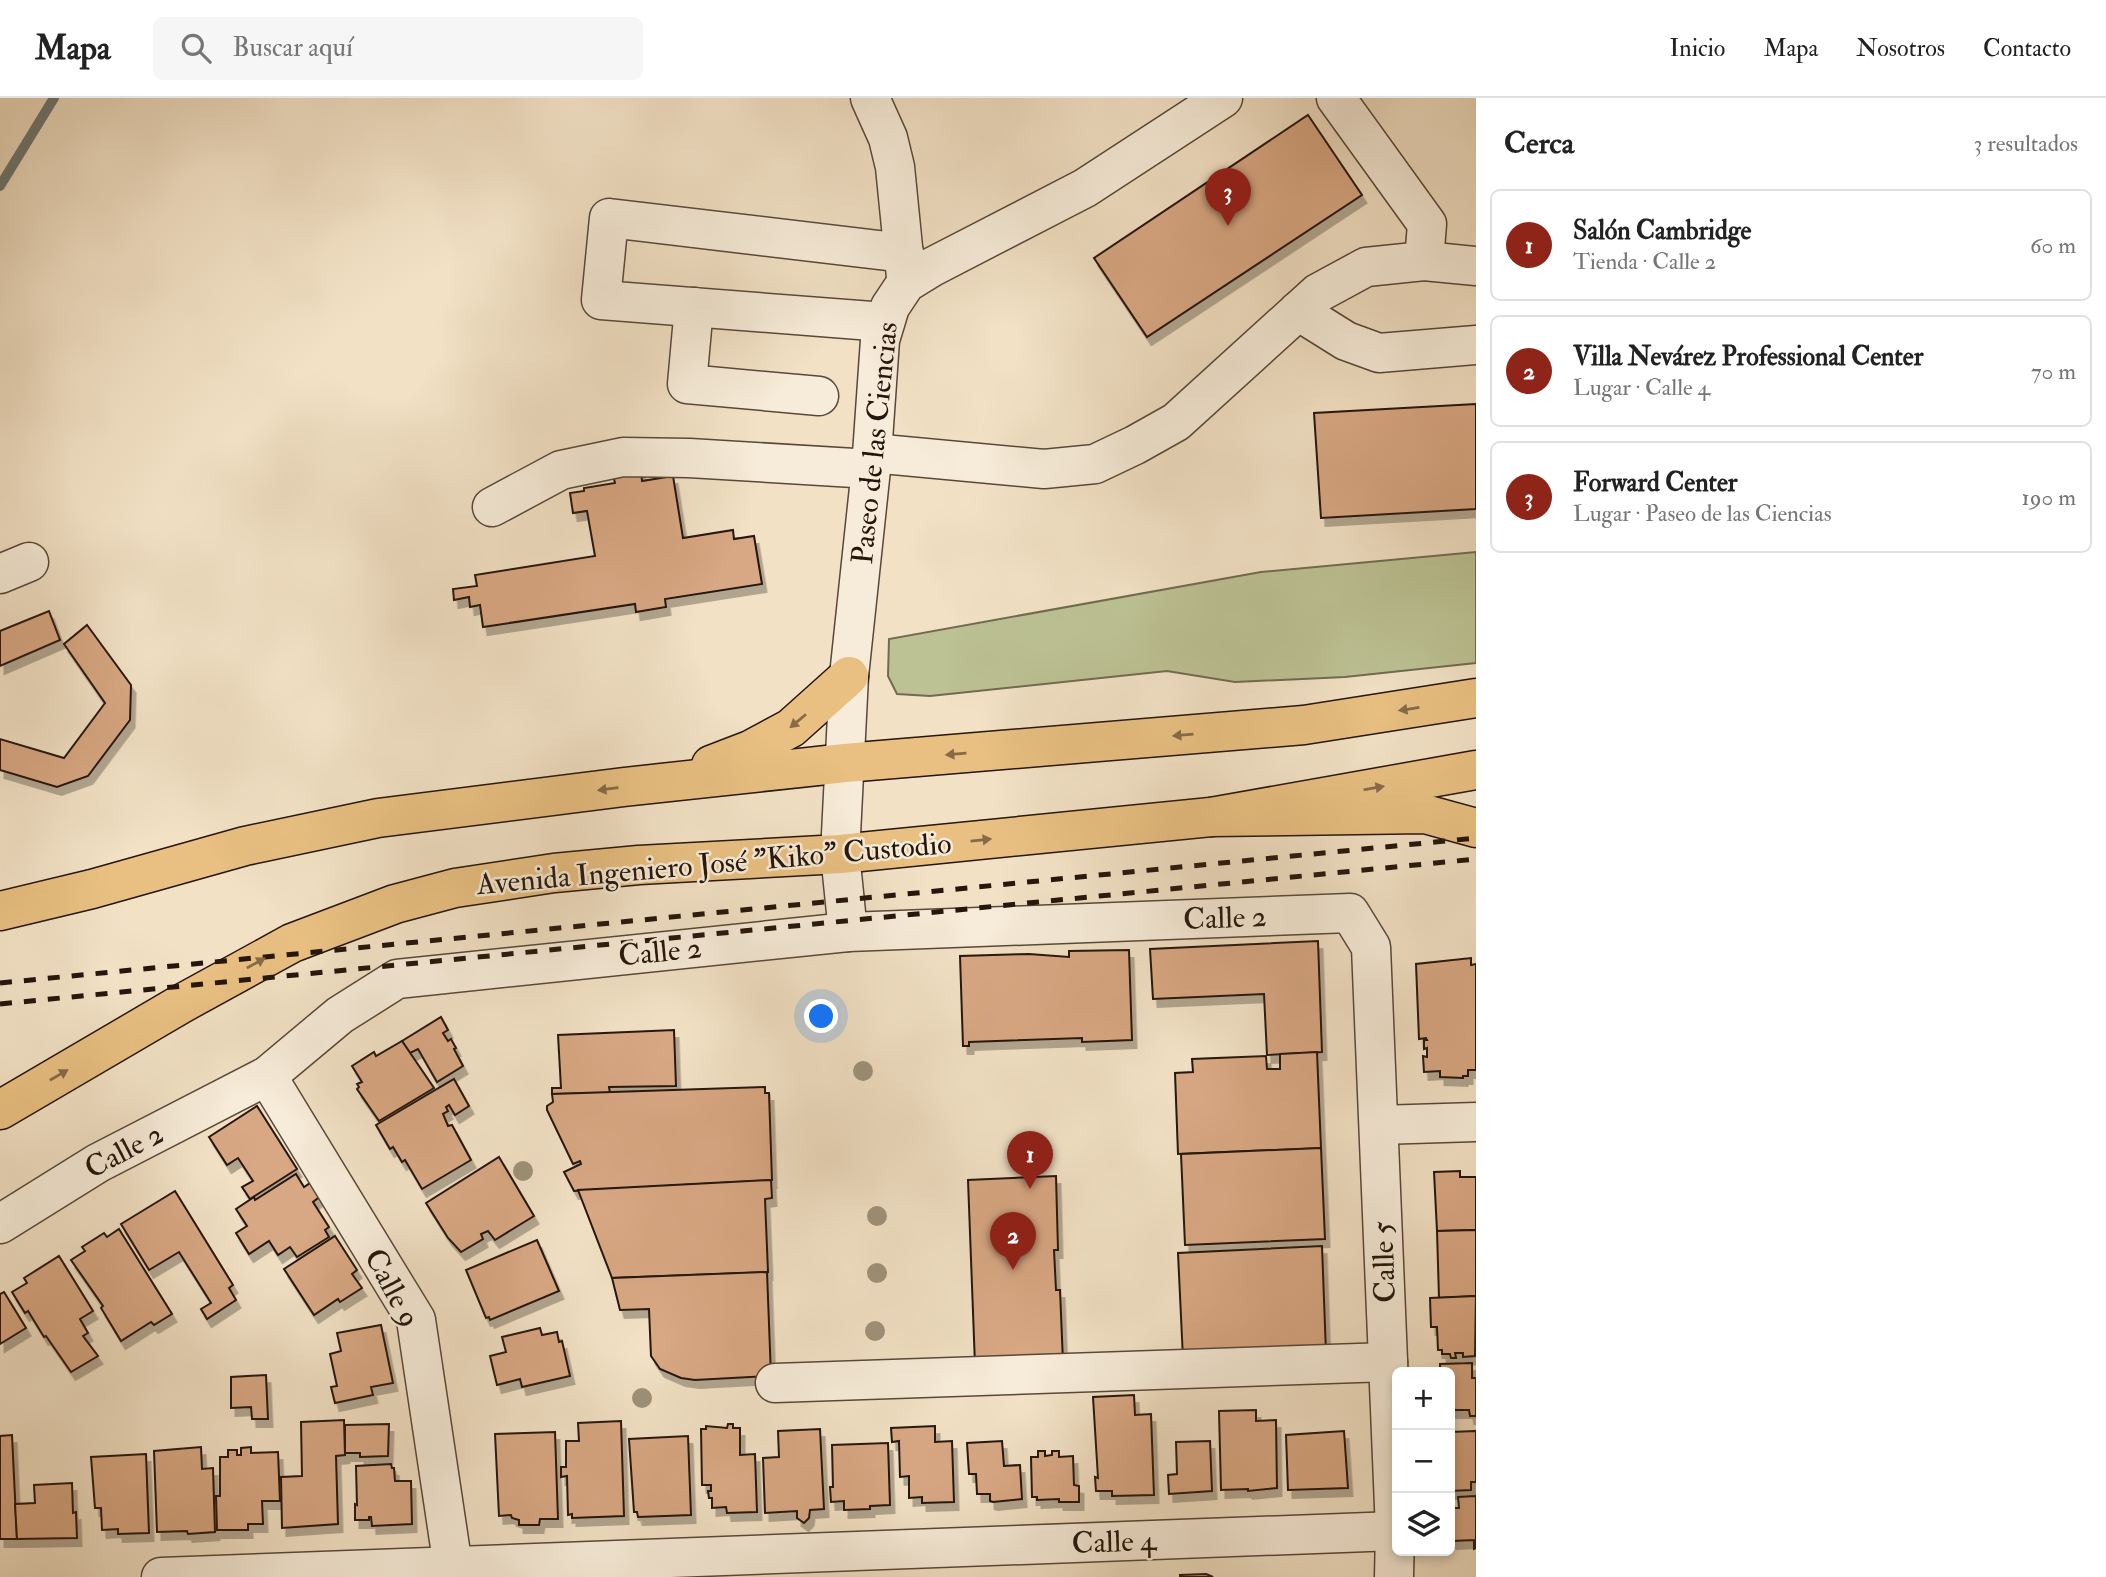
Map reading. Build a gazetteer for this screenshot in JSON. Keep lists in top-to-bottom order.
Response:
{
  "streets": {
    "main road": ["Avenida Ingeniero José \"Kiko\" Custodio"],
    "street": [
      "Paseo de las Ciencias",
      "Calle 2",
      "Calle 5",
      "Calle 9",
      "Calle 4"
    ]
  },
  "crossings": [
    ["Paseo de las Ciencias", "Avenida Ingeniero José \"Kiko\" Custodio"],
    ["Paseo de las Ciencias", "Calle 2"],
    ["Calle 2", "Calle 5"],
    ["Calle 2", "Calle 9"],
    ["Calle 9", "Calle 4"]
  ],
  "page": {
    "header": "Mapa",
    "search": "Buscar aquí",
    "nav": [
      "Inicio",
      "Mapa",
      "Nosotros",
      "Contacto"
    ],
    "heading": ["Cerca", "3 resultados"],
    "pins": ["3", "1", "2"],
    "list": [
      {
        "mark": "1",
        "name": "Salón Cambridge",
        "note": "Tienda · Calle 2",
        "value": "60 m"
      },
      {
        "mark": "2",
        "name": "Villa Nevárez Professional Center",
        "note": "Lugar · Calle 4",
        "value": "70 m"
      },
      {
        "mark": "3",
        "name": "Forward Center",
        "note": "Lugar · Paseo de las Ciencias",
        "value": "190 m"
      }
    ],
    "map_buttons": ["+", "−"]
  }
}
